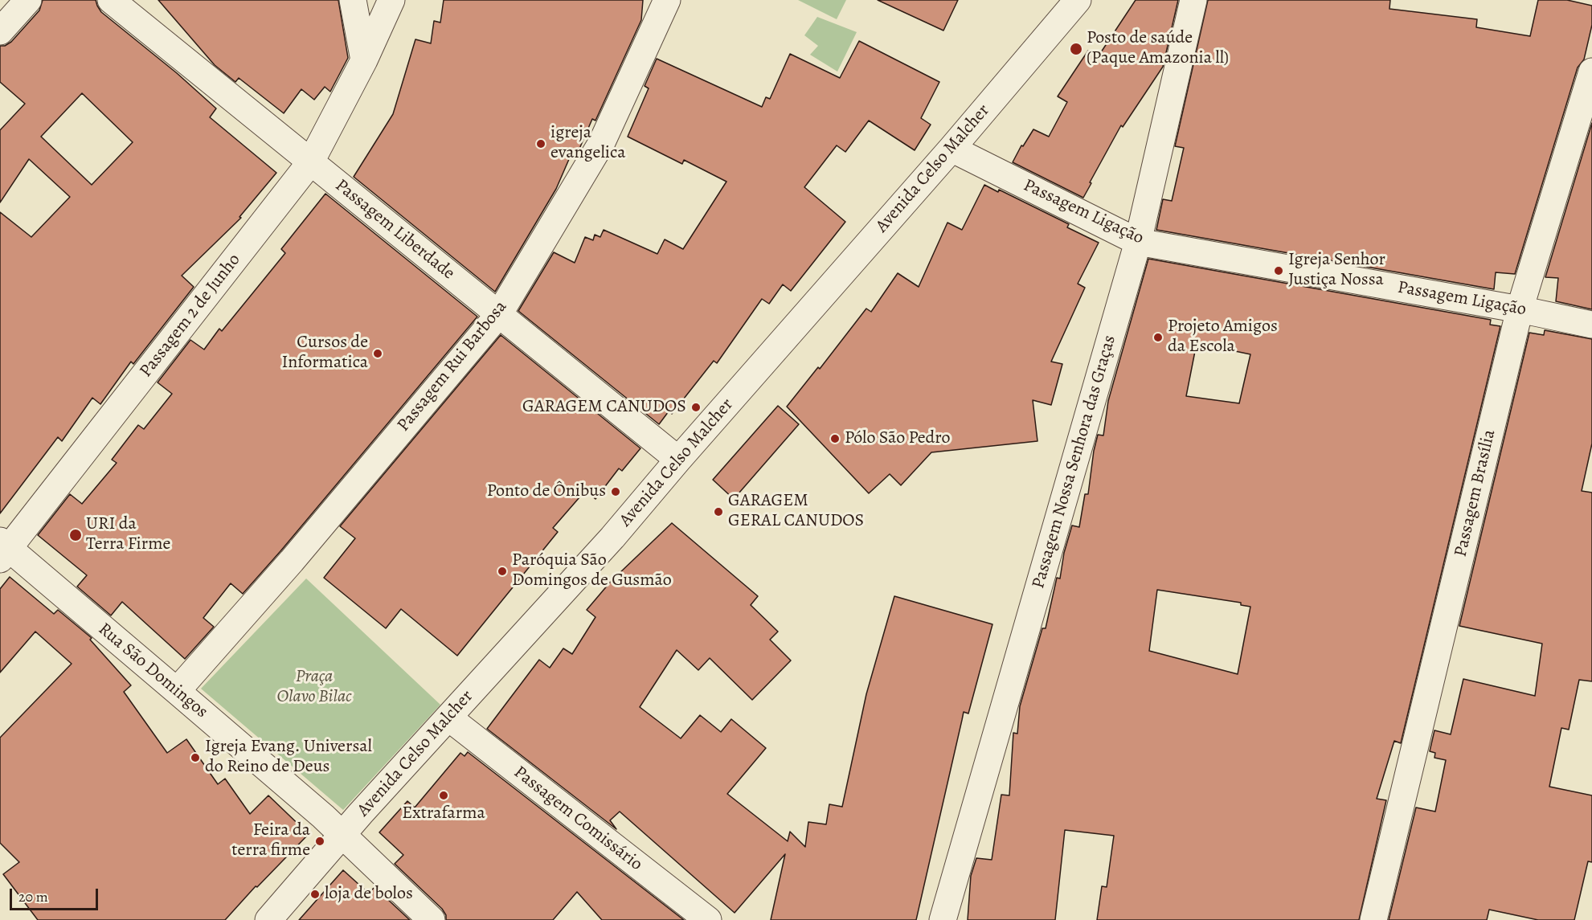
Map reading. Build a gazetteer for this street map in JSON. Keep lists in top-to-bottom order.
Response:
{
  "streets": {
    "street": [
      "Avenida Celso Malcher",
      "Passagem Ligação",
      "Passagem Liberdade",
      "Passagem 2 de Junho",
      "Passagem Rui Barbosa",
      "Passagem Nossa Senhora das Graças",
      "Passagem Brasília",
      "Rua São Domingos",
      "Passagem Comissário"
    ]
  },
  "crossings": [
    ["Avenida Celso Malcher", "Passagem Ligação"],
    ["Avenida Celso Malcher", "Passagem Liberdade"],
    ["Avenida Celso Malcher", "Rua São Domingos"],
    ["Avenida Celso Malcher", "Passagem Comissário"],
    ["Passagem Ligação", "Passagem Nossa Senhora das Graças"],
    ["Passagem Ligação", "Passagem Brasília"],
    ["Passagem Liberdade", "Passagem 2 de Junho"],
    ["Passagem Liberdade", "Passagem Rui Barbosa"],
    ["Passagem 2 de Junho", "Rua São Domingos"],
    ["Passagem Rui Barbosa", "Rua São Domingos"]
  ],
  "parks": ["Praça Olavo Bilac"],
  "places": [
    "Posto de saúde (Paque Amazonia ll)",
    "igreja evangelica",
    "Igreja Senhor Justiça Nossa",
    "Projeto Amigos da Escola",
    "Cursos de Informatica",
    "GARAGEM CANUDOS",
    "Pólo São Pedro",
    "Ponto de Ônibus",
    "GARAGEM GERAL CANUDOS",
    "URI da Terra Firme",
    "Paróquia São Domingos de Gusmão",
    "Igreja Evang. Universal do Reino de Deus",
    "Extrafarma",
    "Feira da terra firme",
    "loja de bolos"
  ],
  "scale_bar": "20 m"
}
